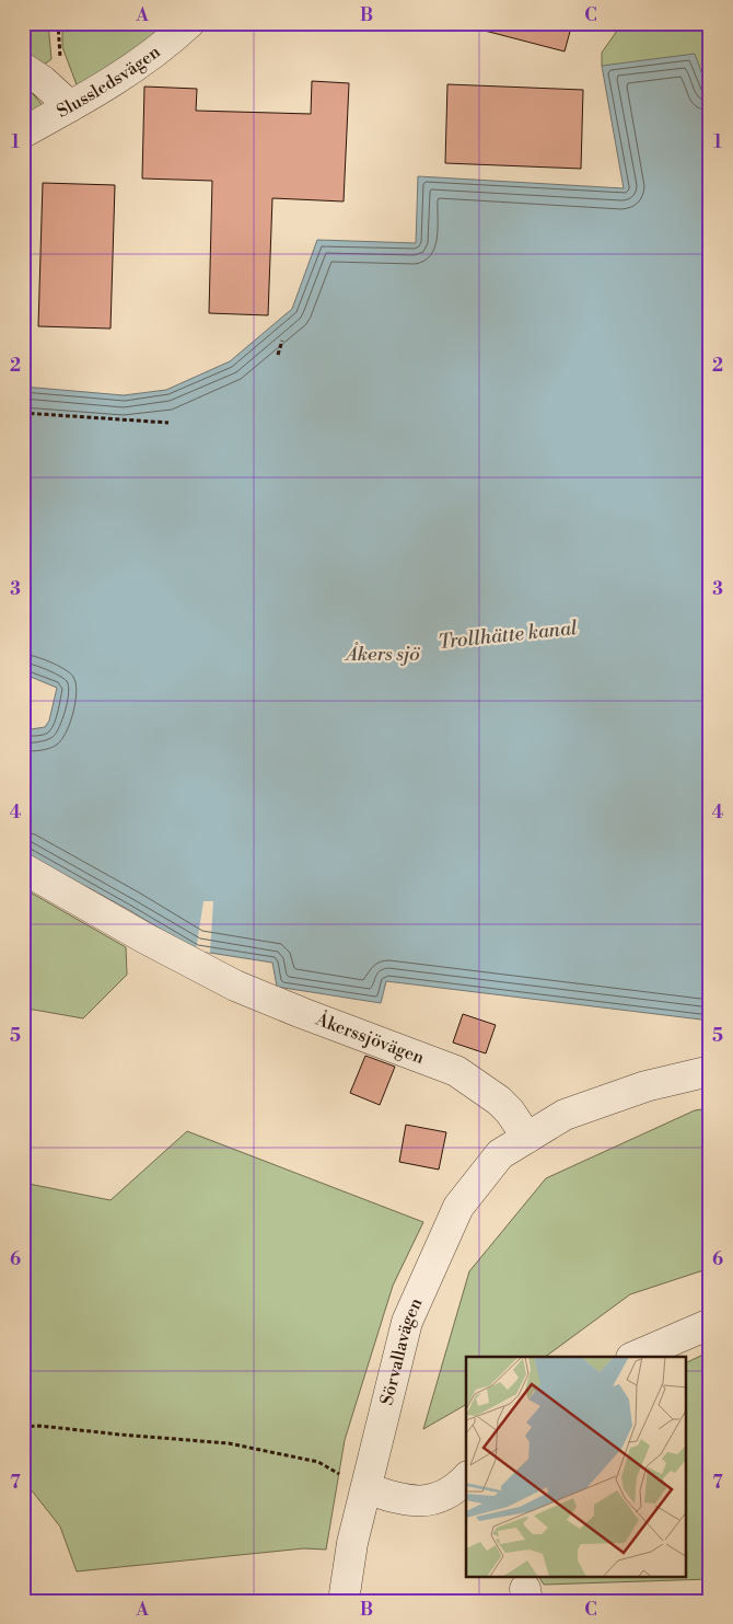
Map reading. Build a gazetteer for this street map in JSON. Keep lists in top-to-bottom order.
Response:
{
  "streets": {
    "street": ["Slussledsvägen", "Åkerssjövägen", "Sörvallavägen"]
  },
  "crossings": [
    ["Åkerssjövägen", "Sörvallavägen"]
  ],
  "water": ["Trollhätte kanal", "Åkers sjö"],
  "grid": {
    "columns": ["A", "B", "C"],
    "rows": [
      "1",
      "2",
      "3",
      "4",
      "5",
      "6",
      "7"
    ]
  }
}
